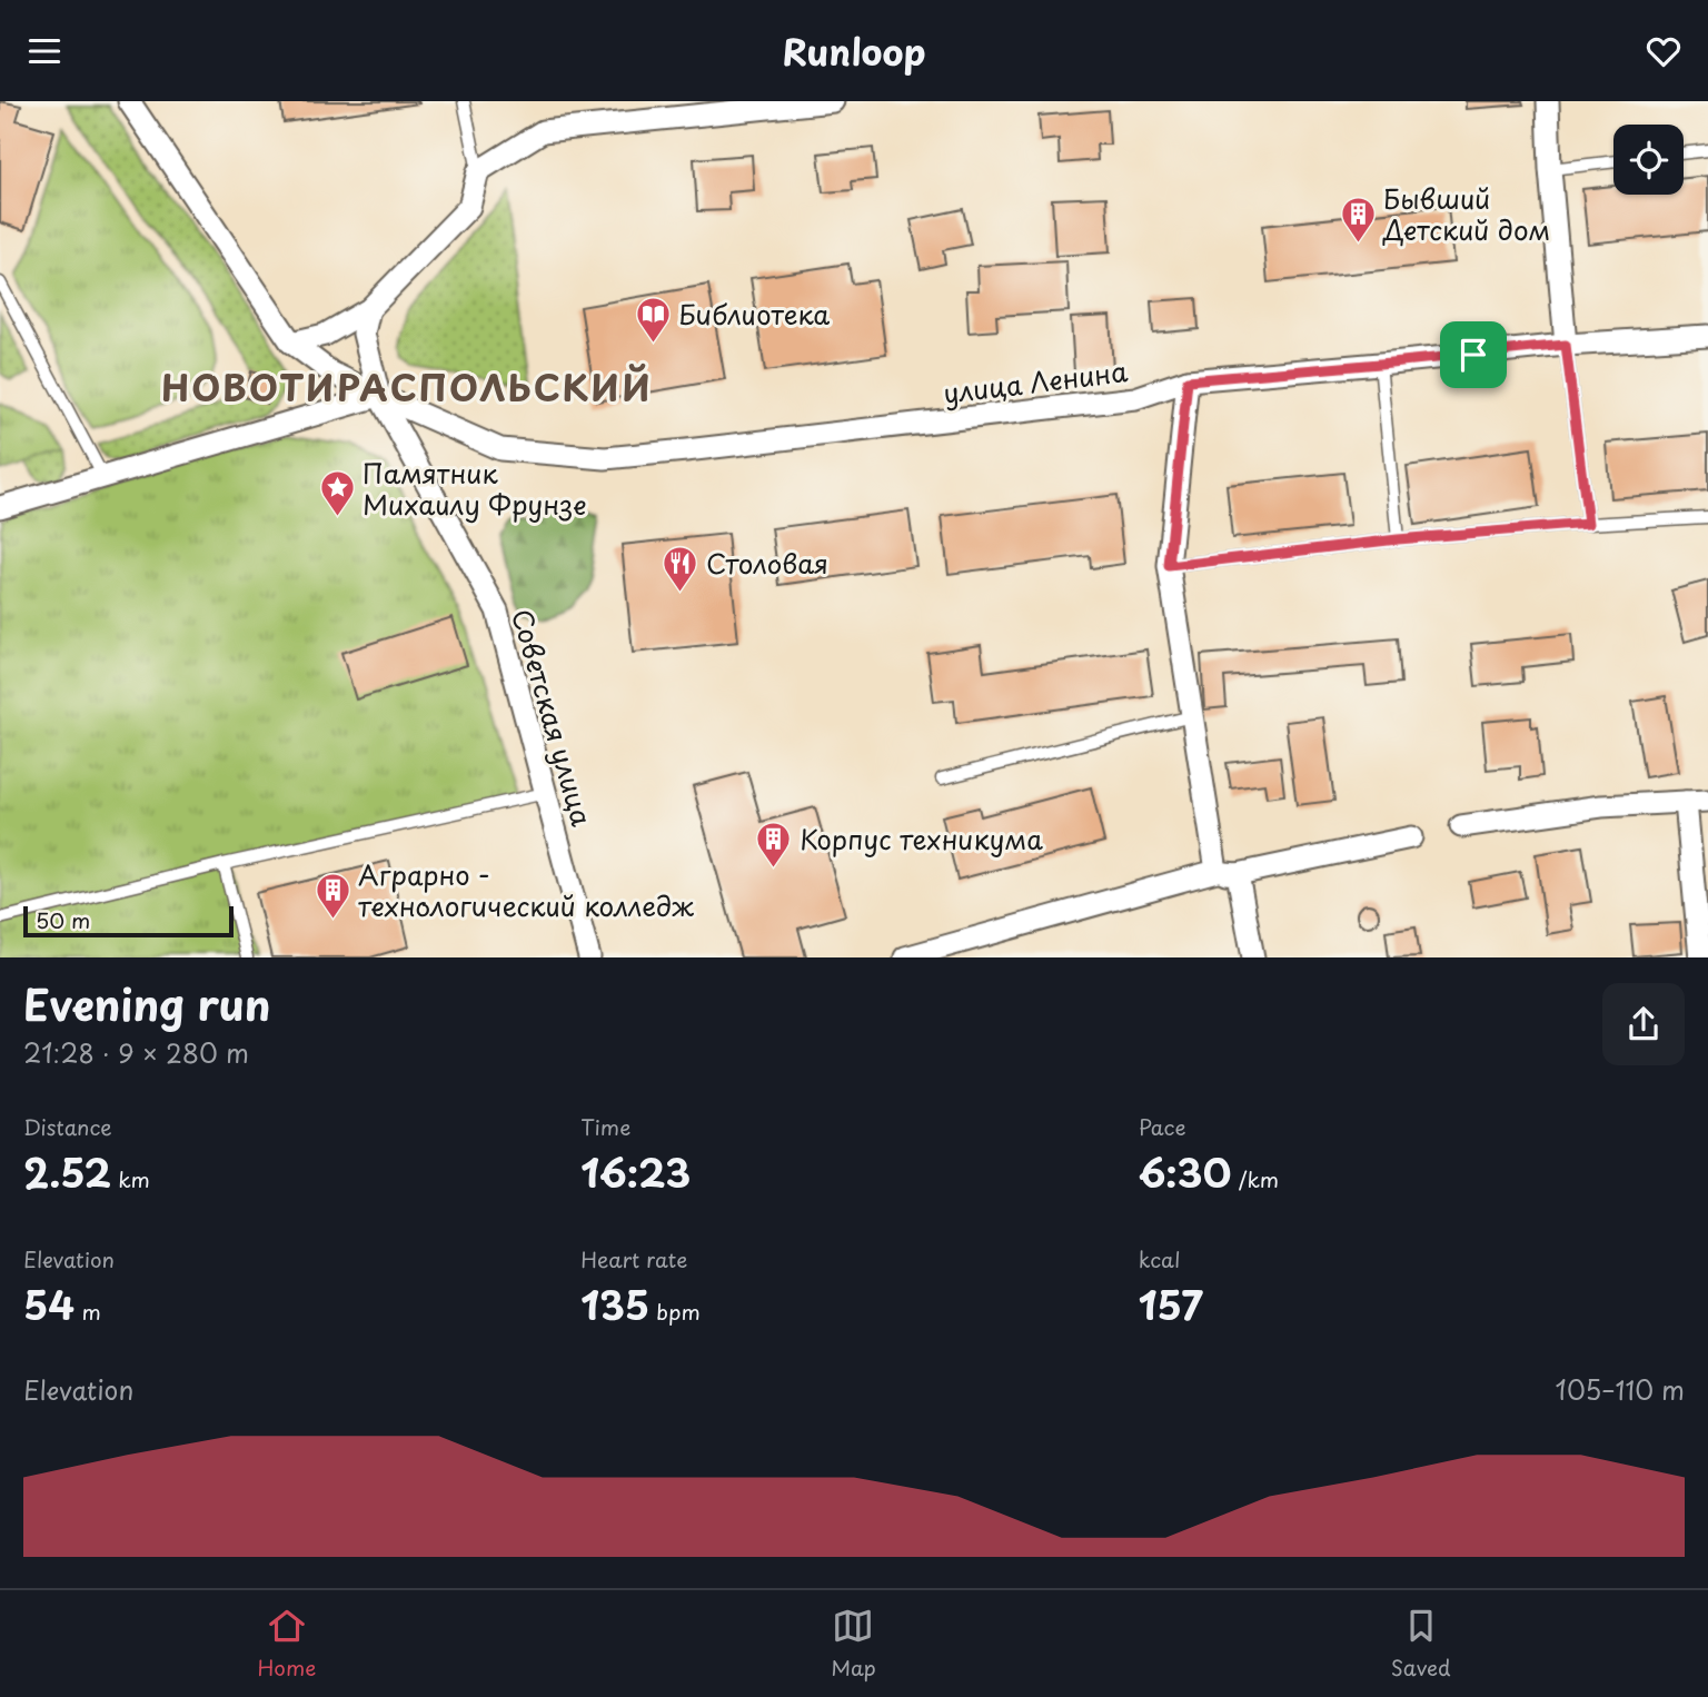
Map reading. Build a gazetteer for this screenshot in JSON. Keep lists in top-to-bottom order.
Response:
{
  "streets": {
    "street": ["улица Ленина", "Советская улица"]
  },
  "crossings": [
    ["улица Ленина", "Советская улица"]
  ],
  "districts": ["НОВОТИРАСПОЛЬСКИЙ"],
  "places": {
    "building": ["Бывший Детский дом", "Корпус техникума", "Аграрно - технологический колледж"],
    "library": ["Библиотека"],
    "place": ["Памятник Михаилу Фрунзе"],
    "restaurant": ["Столовая"]
  },
  "scale_bar": "50 m",
  "page": {
    "header": "Runloop",
    "scale": "50 m",
    "heading": ["Evening run", "21:28 · 9 × 280 m"],
    "stats": [
      ["Distance", "2.52 km"],
      ["Time", "16:23"],
      ["Pace", "6:30 /km"],
      ["Elevation", "54 m"],
      ["Heart rate", "135 bpm"],
      ["kcal", "157"]
    ],
    "chart": ["Elevation", "105–110 m"],
    "tabs": ["Home", "Map", "Saved"]
  }
}
